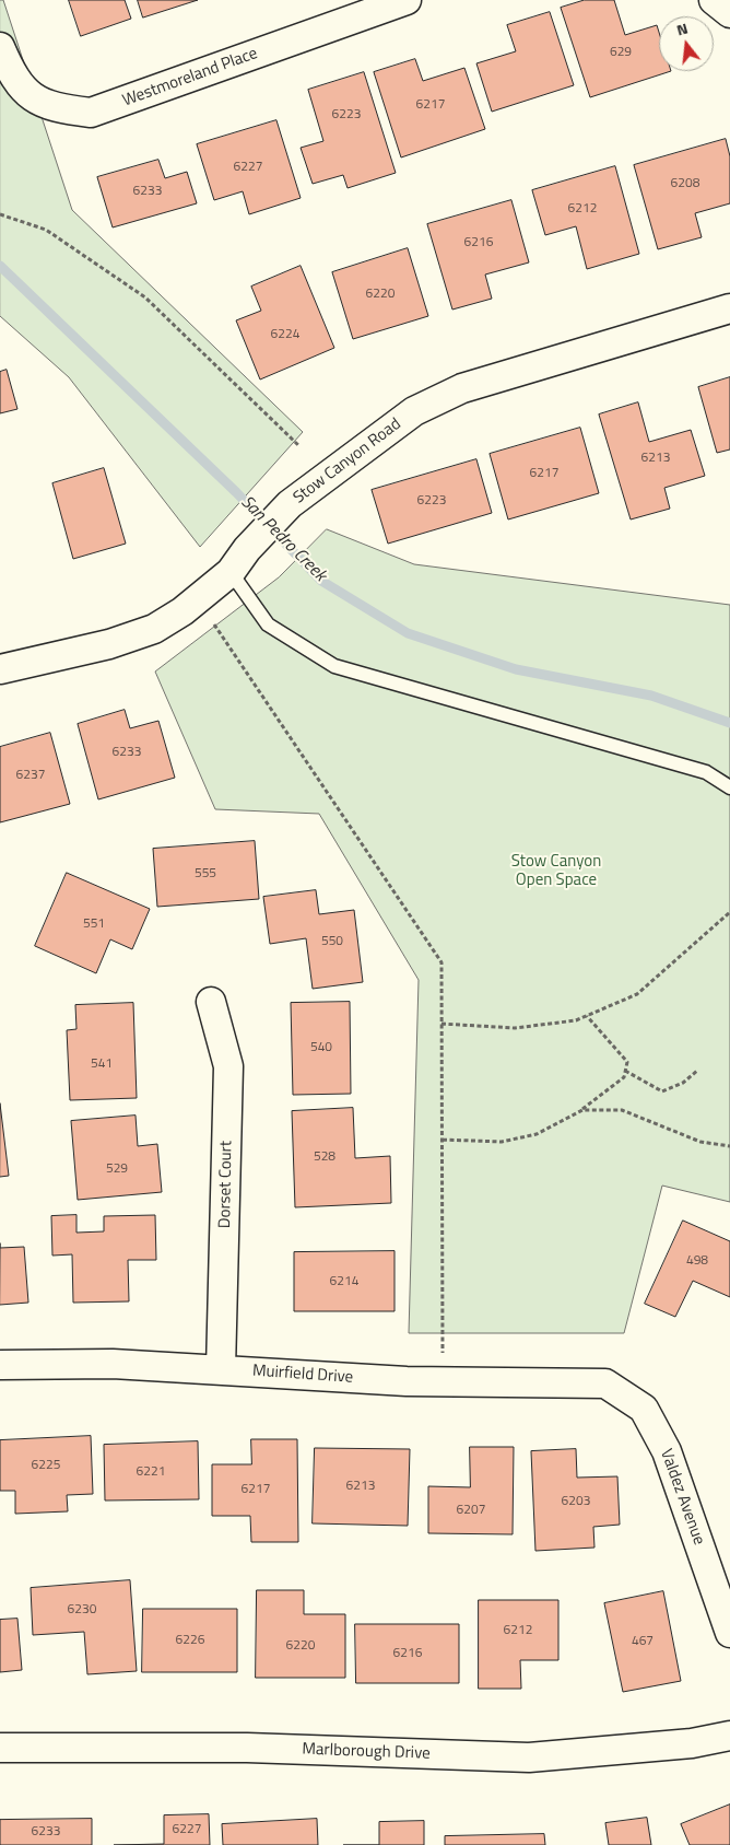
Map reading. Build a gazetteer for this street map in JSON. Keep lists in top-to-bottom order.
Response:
{
  "streets": {
    "street": [
      "Westmoreland Place",
      "Stow Canyon Road",
      "Dorset Court",
      "Muirfield Drive",
      "Valdez Avenue",
      "Marlborough Drive"
    ]
  },
  "crossings": [
    ["Dorset Court", "Muirfield Drive"],
    ["Muirfield Drive", "Valdez Avenue"]
  ],
  "water": ["San Pedro Creek"],
  "parks": ["Stow Canyon Open Space"],
  "house_numbers": [
    "629",
    "6217",
    "6223",
    "6227",
    "6208",
    "6233",
    "6212",
    "6216",
    "6220",
    "6224",
    "6213",
    "6217",
    "6223",
    "6233",
    "6237",
    "555",
    "551",
    "550",
    "540",
    "541",
    "528",
    "529",
    "498",
    "6214",
    "6225",
    "6221",
    "6213",
    "6217",
    "6203",
    "6207",
    "6230",
    "6212",
    "6226",
    "467",
    "6220",
    "6216",
    "6227",
    "6233"
  ],
  "north": "top"
}
